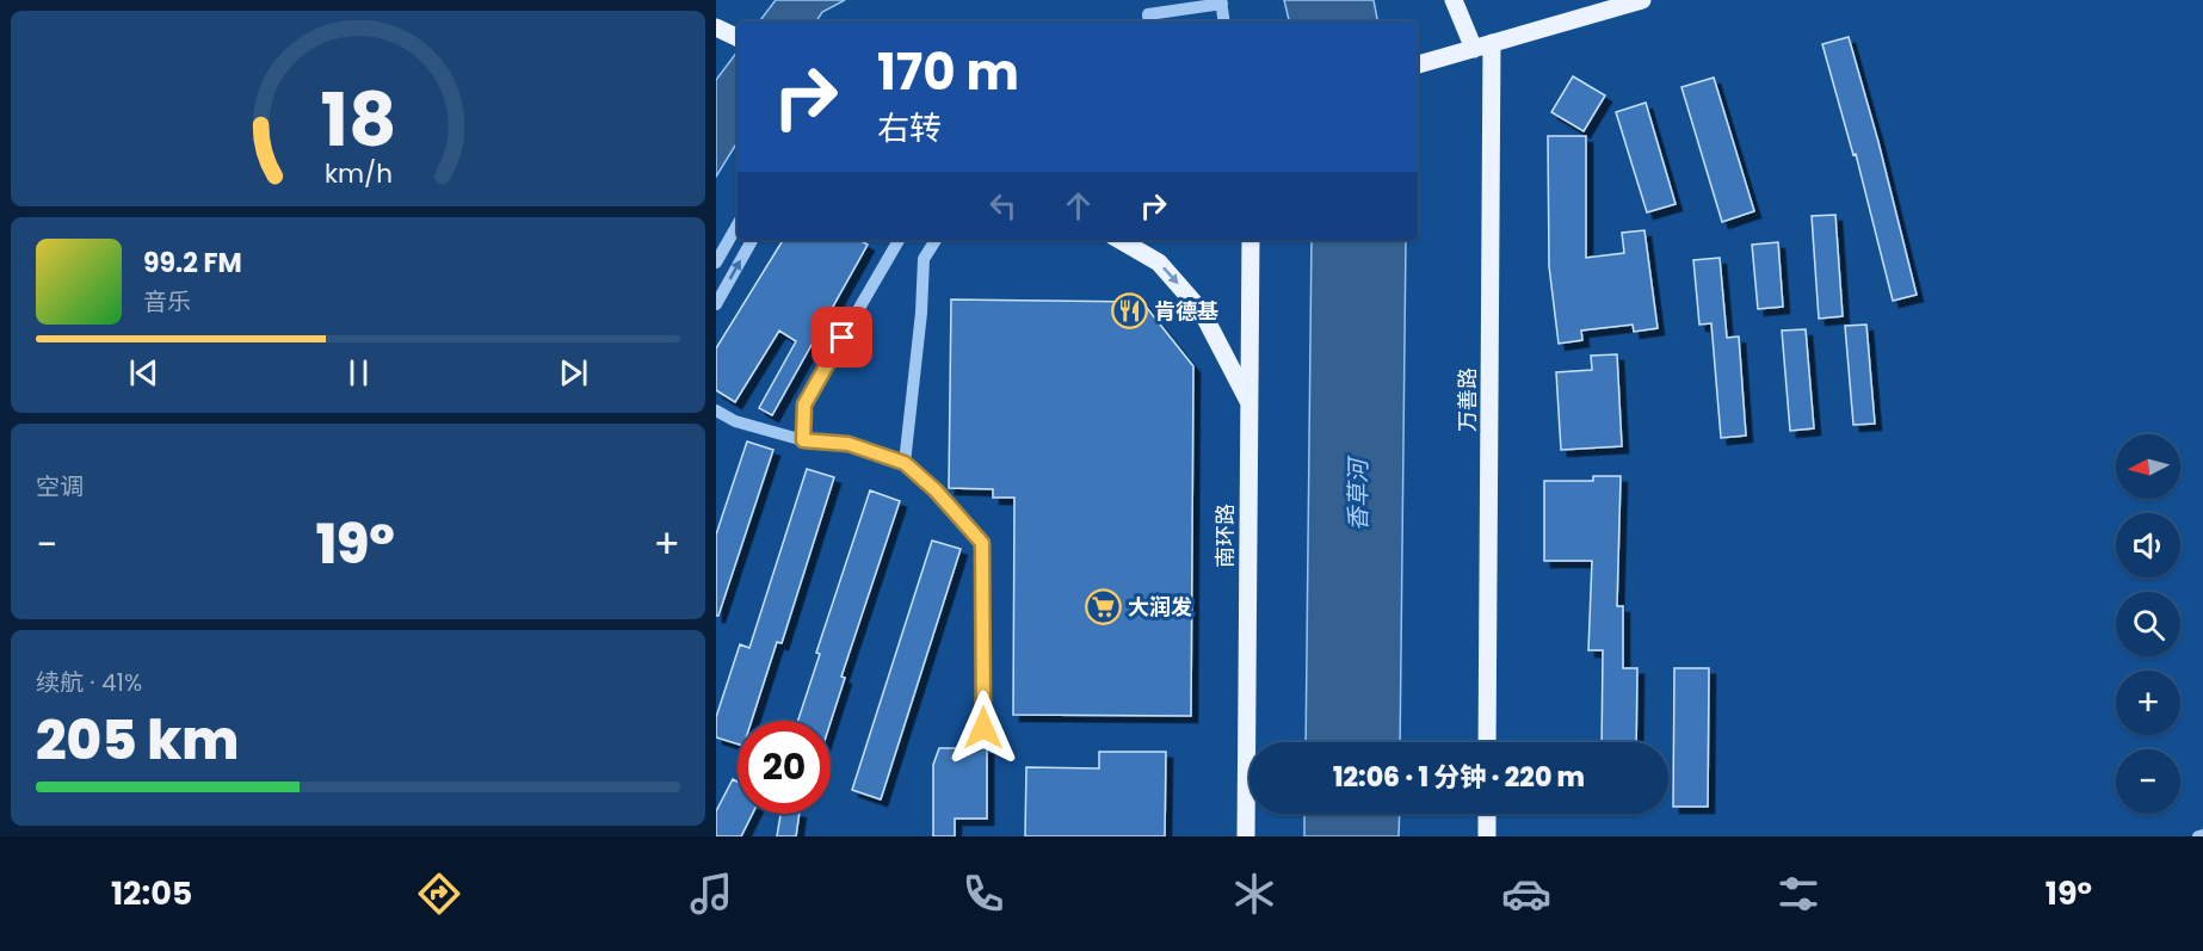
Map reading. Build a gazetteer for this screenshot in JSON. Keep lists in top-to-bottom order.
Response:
{
  "streets": {
    "main road": ["万善路", "南环路"]
  },
  "water": ["香草河"],
  "places": {
    "restaurant": ["肯德基"],
    "supermarket": ["大润发"]
  },
  "north": "left",
  "page": {
    "turn": ["170 m", "右转"],
    "song": ["99.2 FM", "音乐"],
    "tile": [
      "空调",
      ["续航 · 41%", "205 km"]
    ],
    "map_buttons": ["+", "−"],
    "heat": ["−", "19°", "+"],
    "limit": "20",
    "trip": "12:06 · 1 分钟 · 220 m",
    "tabs": ["12:05", "19°"],
    "gauge": ["18", "km/h"]
  }
}
